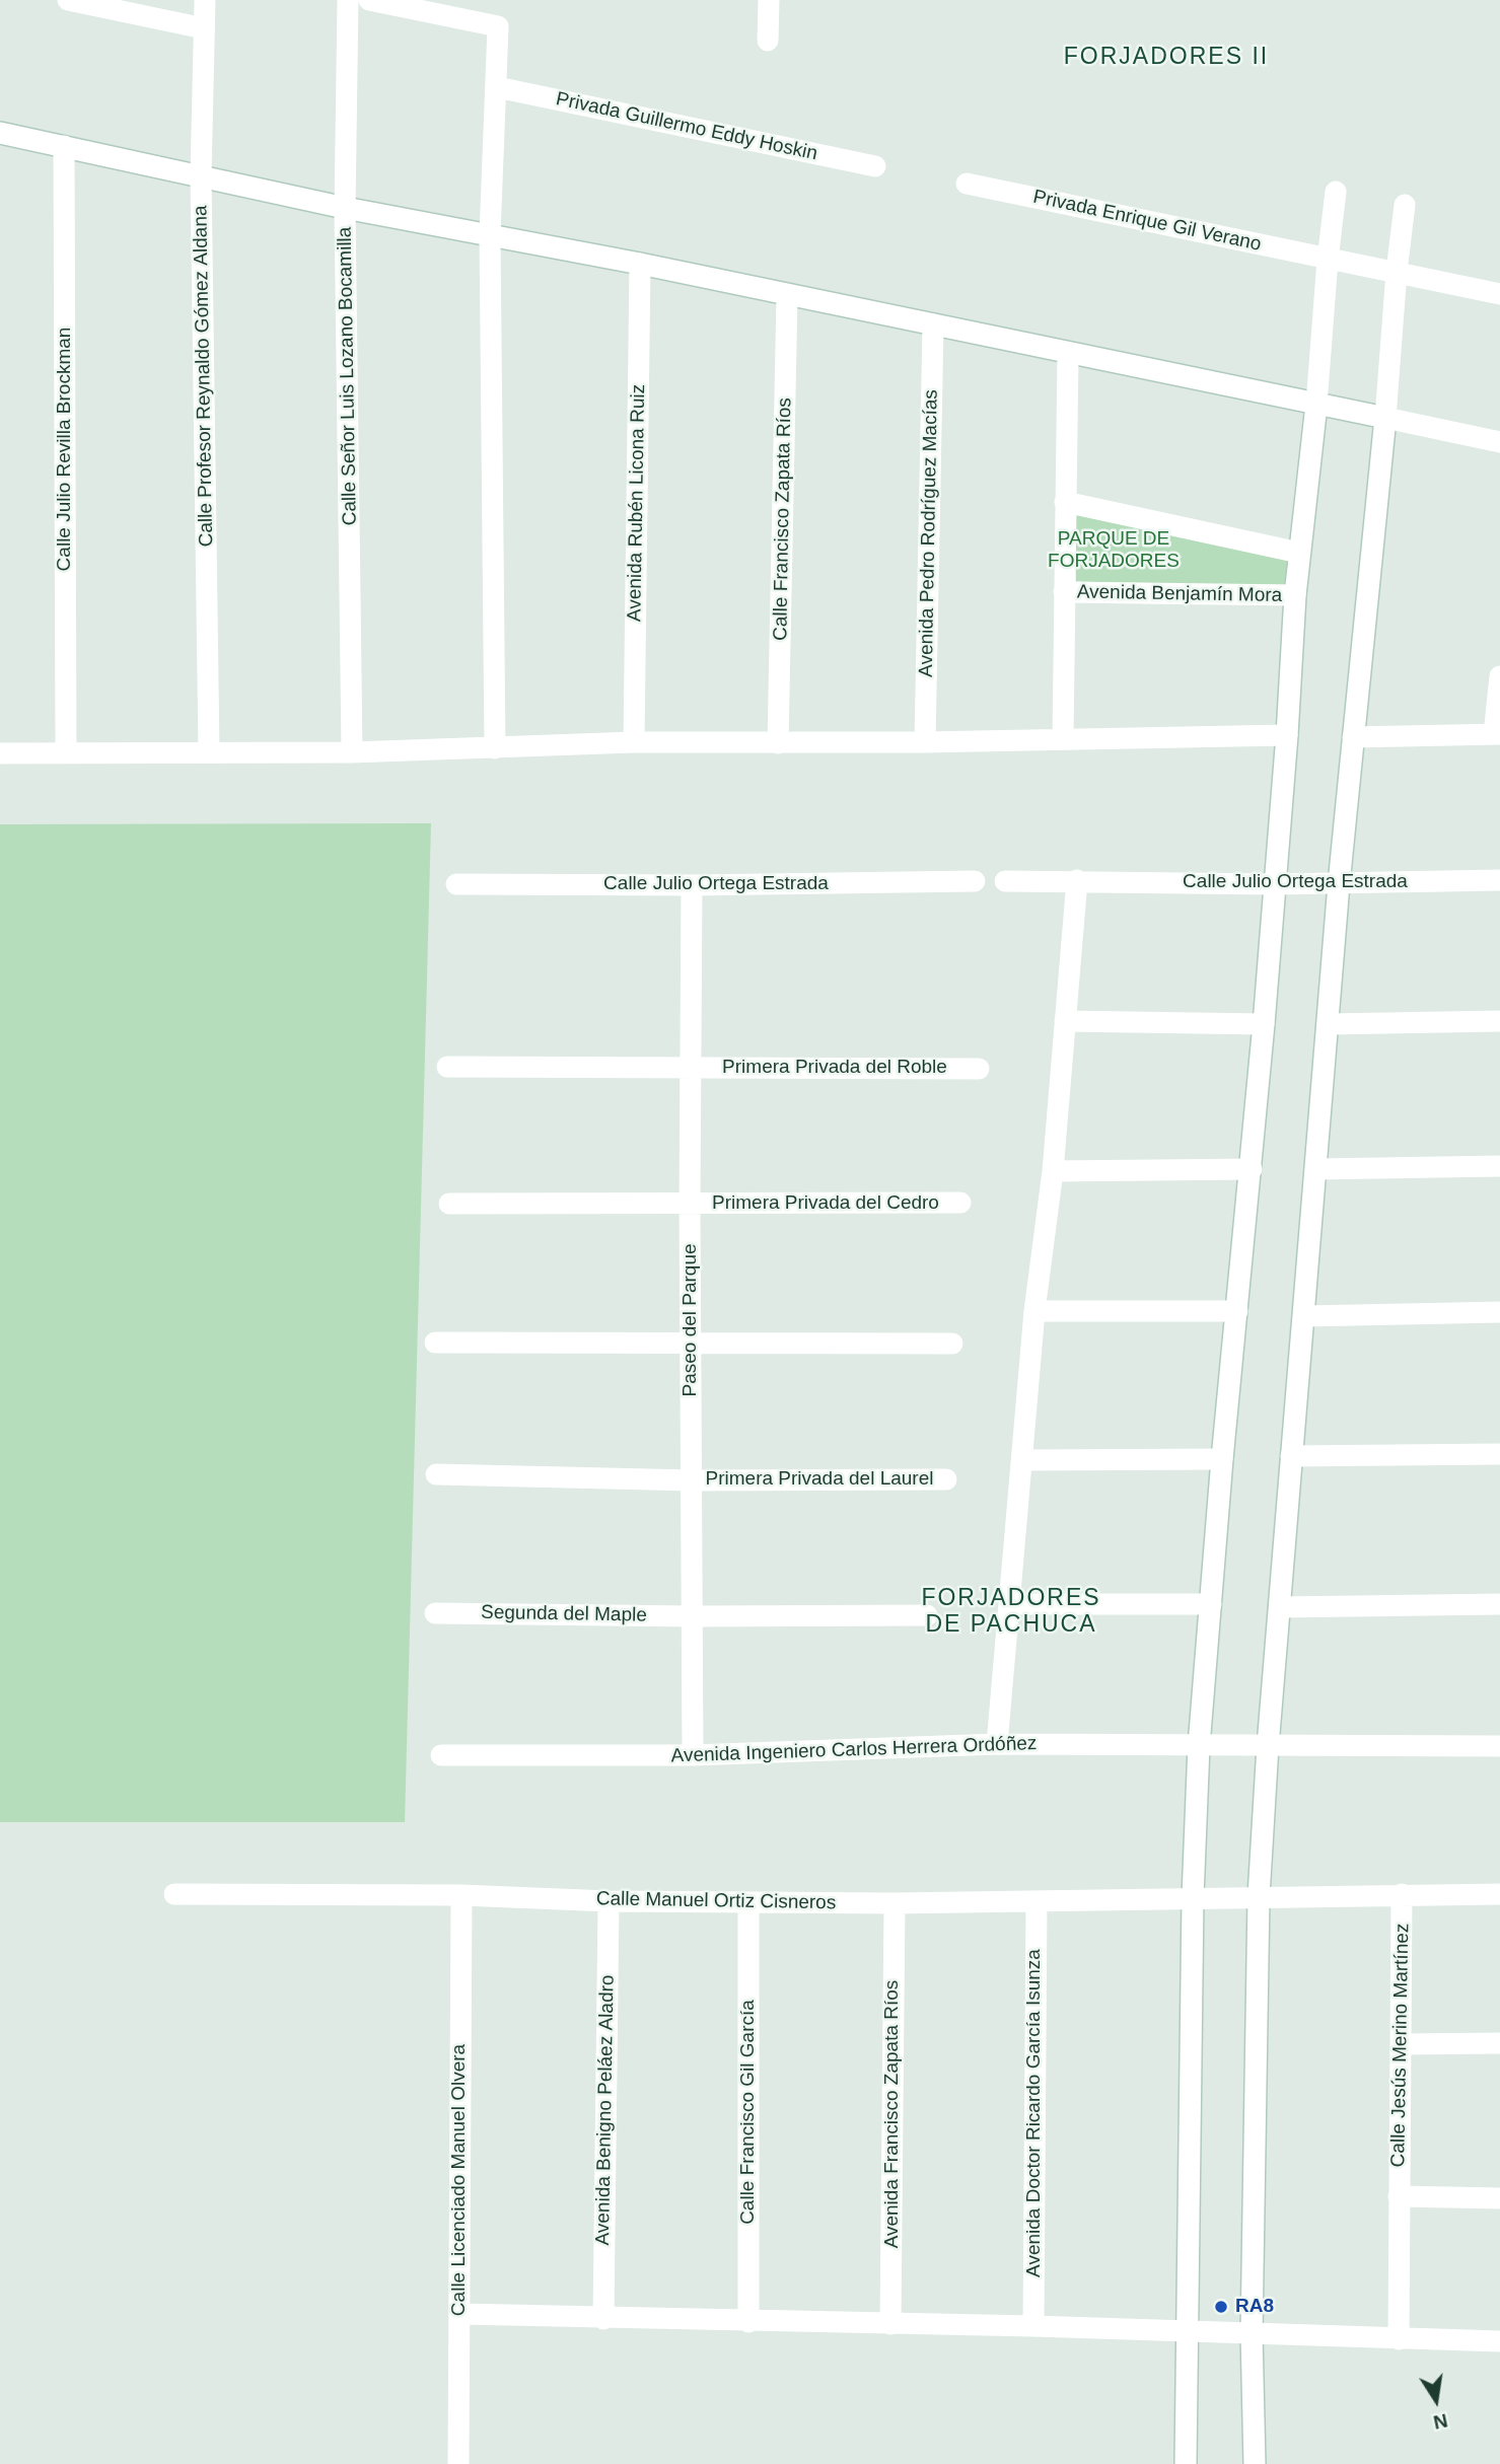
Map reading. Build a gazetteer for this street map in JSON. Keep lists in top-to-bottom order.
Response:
{
  "streets": {
    "street": [
      "Privada Guillermo Eddy Hoskin",
      "Privada Enrique Gil Verano",
      "Calle Profesor Reynaldo Gómez Aldana",
      "Calle Señor Luis Lozano Bocamilla",
      "Calle Julio Revilla Brockman",
      "Avenida Rubén Licona Ruiz",
      "Calle Francisco Zapata Ríos",
      "Avenida Pedro Rodríguez Macías",
      "Avenida Benjamín Mora",
      "Calle Julio Ortega Estrada",
      "Primera Privada del Roble",
      "Primera Privada del Cedro",
      "Paseo del Parque",
      "Primera Privada del Laurel",
      "Segunda del Maple",
      "Avenida Ingeniero Carlos Herrera Ordóñez",
      "Calle Manuel Ortiz Cisneros",
      "Calle Jesús Merino Martínez",
      "Avenida Benigno Peláez Aladro",
      "Calle Francisco Gil García",
      "Avenida Doctor Ricardo García Isunza",
      "Avenida Francisco Zapata Ríos",
      "Calle Licenciado Manuel Olvera"
    ]
  },
  "crossings": [
    ["Calle Julio Ortega Estrada", "Paseo del Parque"],
    ["Primera Privada del Roble", "Paseo del Parque"],
    ["Primera Privada del Cedro", "Paseo del Parque"],
    ["Paseo del Parque", "Primera Privada del Laurel"],
    ["Paseo del Parque", "Segunda del Maple"],
    ["Paseo del Parque", "Avenida Ingeniero Carlos Herrera Ordóñez"],
    ["Calle Manuel Ortiz Cisneros", "Calle Jesús Merino Martínez"],
    ["Calle Manuel Ortiz Cisneros", "Avenida Benigno Peláez Aladro"],
    ["Calle Manuel Ortiz Cisneros", "Calle Francisco Gil García"],
    ["Calle Manuel Ortiz Cisneros", "Avenida Doctor Ricardo García Isunza"],
    ["Calle Manuel Ortiz Cisneros", "Avenida Francisco Zapata Ríos"],
    ["Calle Manuel Ortiz Cisneros", "Calle Licenciado Manuel Olvera"]
  ],
  "districts": ["FORJADORES II", "FORJADORES DE PACHUCA"],
  "parks": ["PARQUE DE FORJADORES"],
  "places": ["RA8"],
  "north": "bottom"
}
